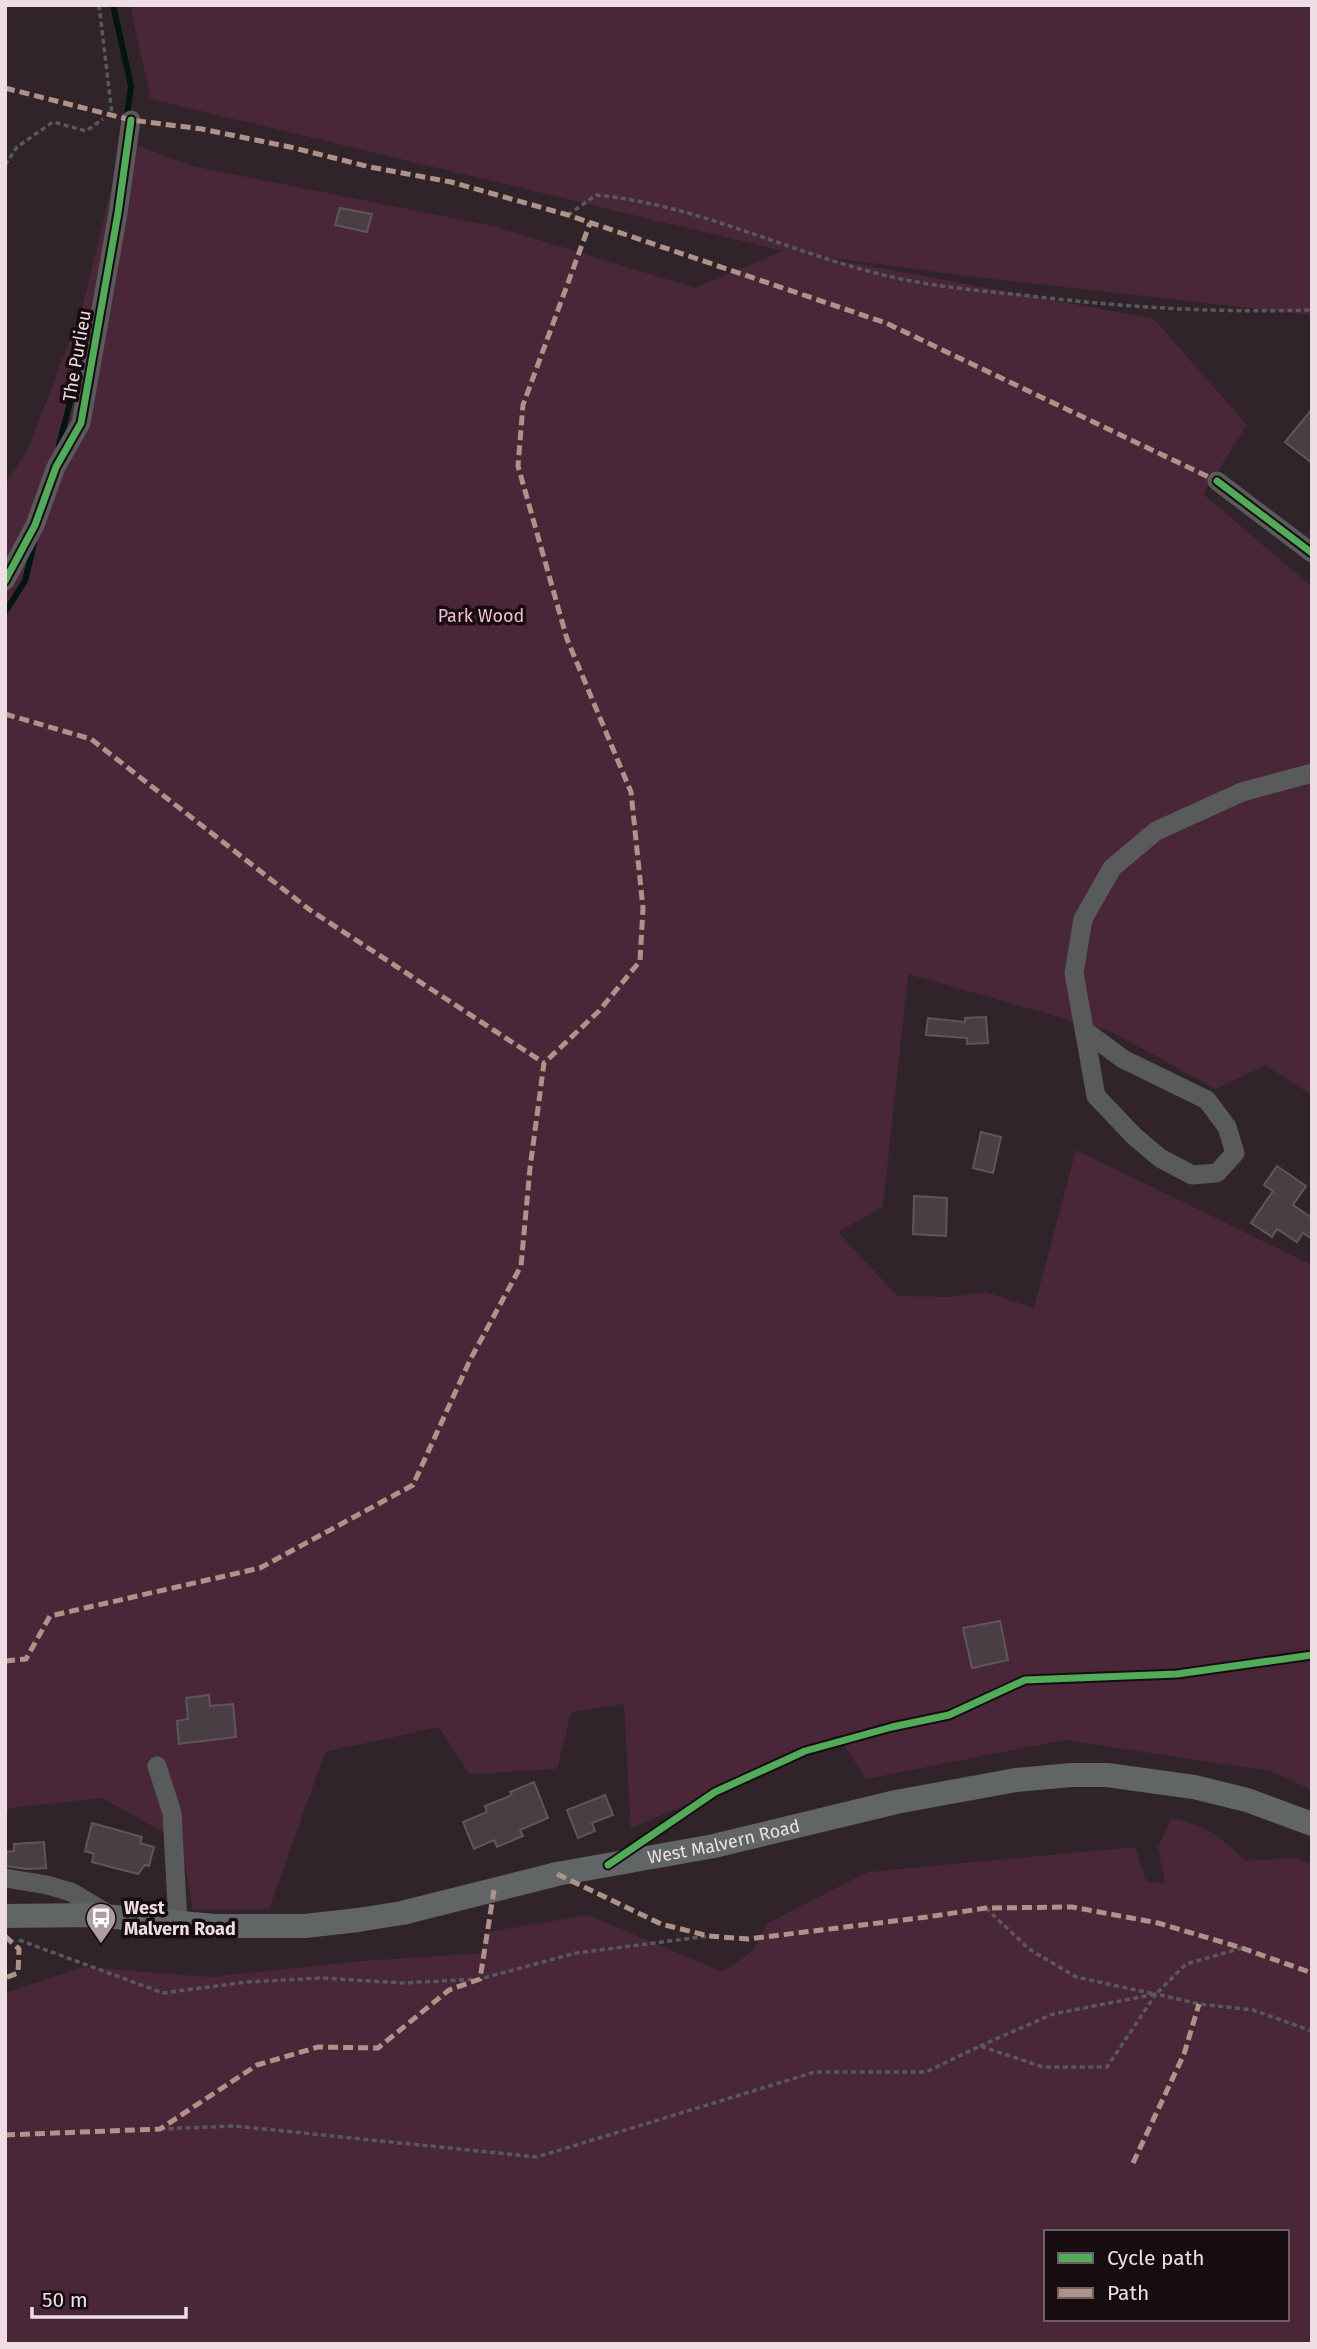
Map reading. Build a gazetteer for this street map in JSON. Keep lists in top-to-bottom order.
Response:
{
  "streets": {
    "main road": ["West Malvern Road"],
    "street": ["The Purlieu"]
  },
  "parks": ["Park Wood"],
  "places": {
    "bus stop": ["West Malvern Road"]
  },
  "legend": ["Cycle path", "Path"],
  "scale_bar": "50 m"
}
